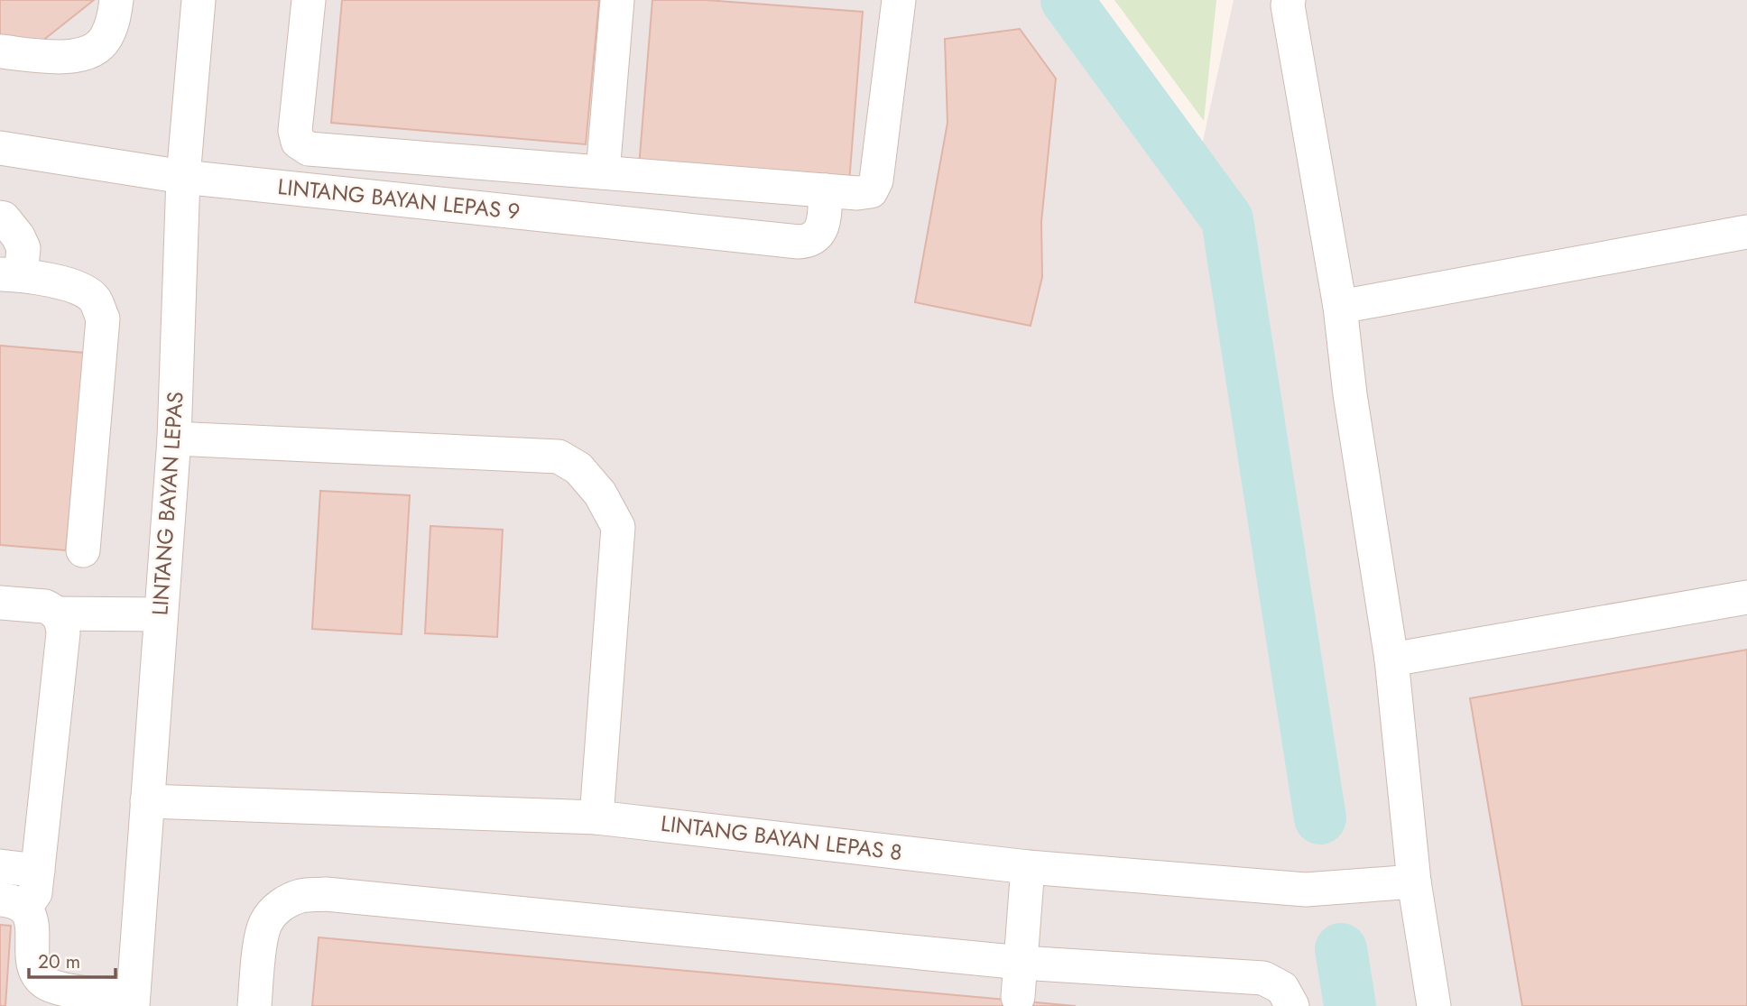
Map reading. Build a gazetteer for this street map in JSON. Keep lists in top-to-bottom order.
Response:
{
  "streets": {
    "street": ["LINTANG BAYAN LEPAS 9", "LINTANG BAYAN LEPAS", "LINTANG BAYAN LEPAS 8"]
  },
  "crossings": [
    ["LINTANG BAYAN LEPAS 9", "LINTANG BAYAN LEPAS"],
    ["LINTANG BAYAN LEPAS", "LINTANG BAYAN LEPAS 8"]
  ],
  "scale_bar": "20 m"
}
